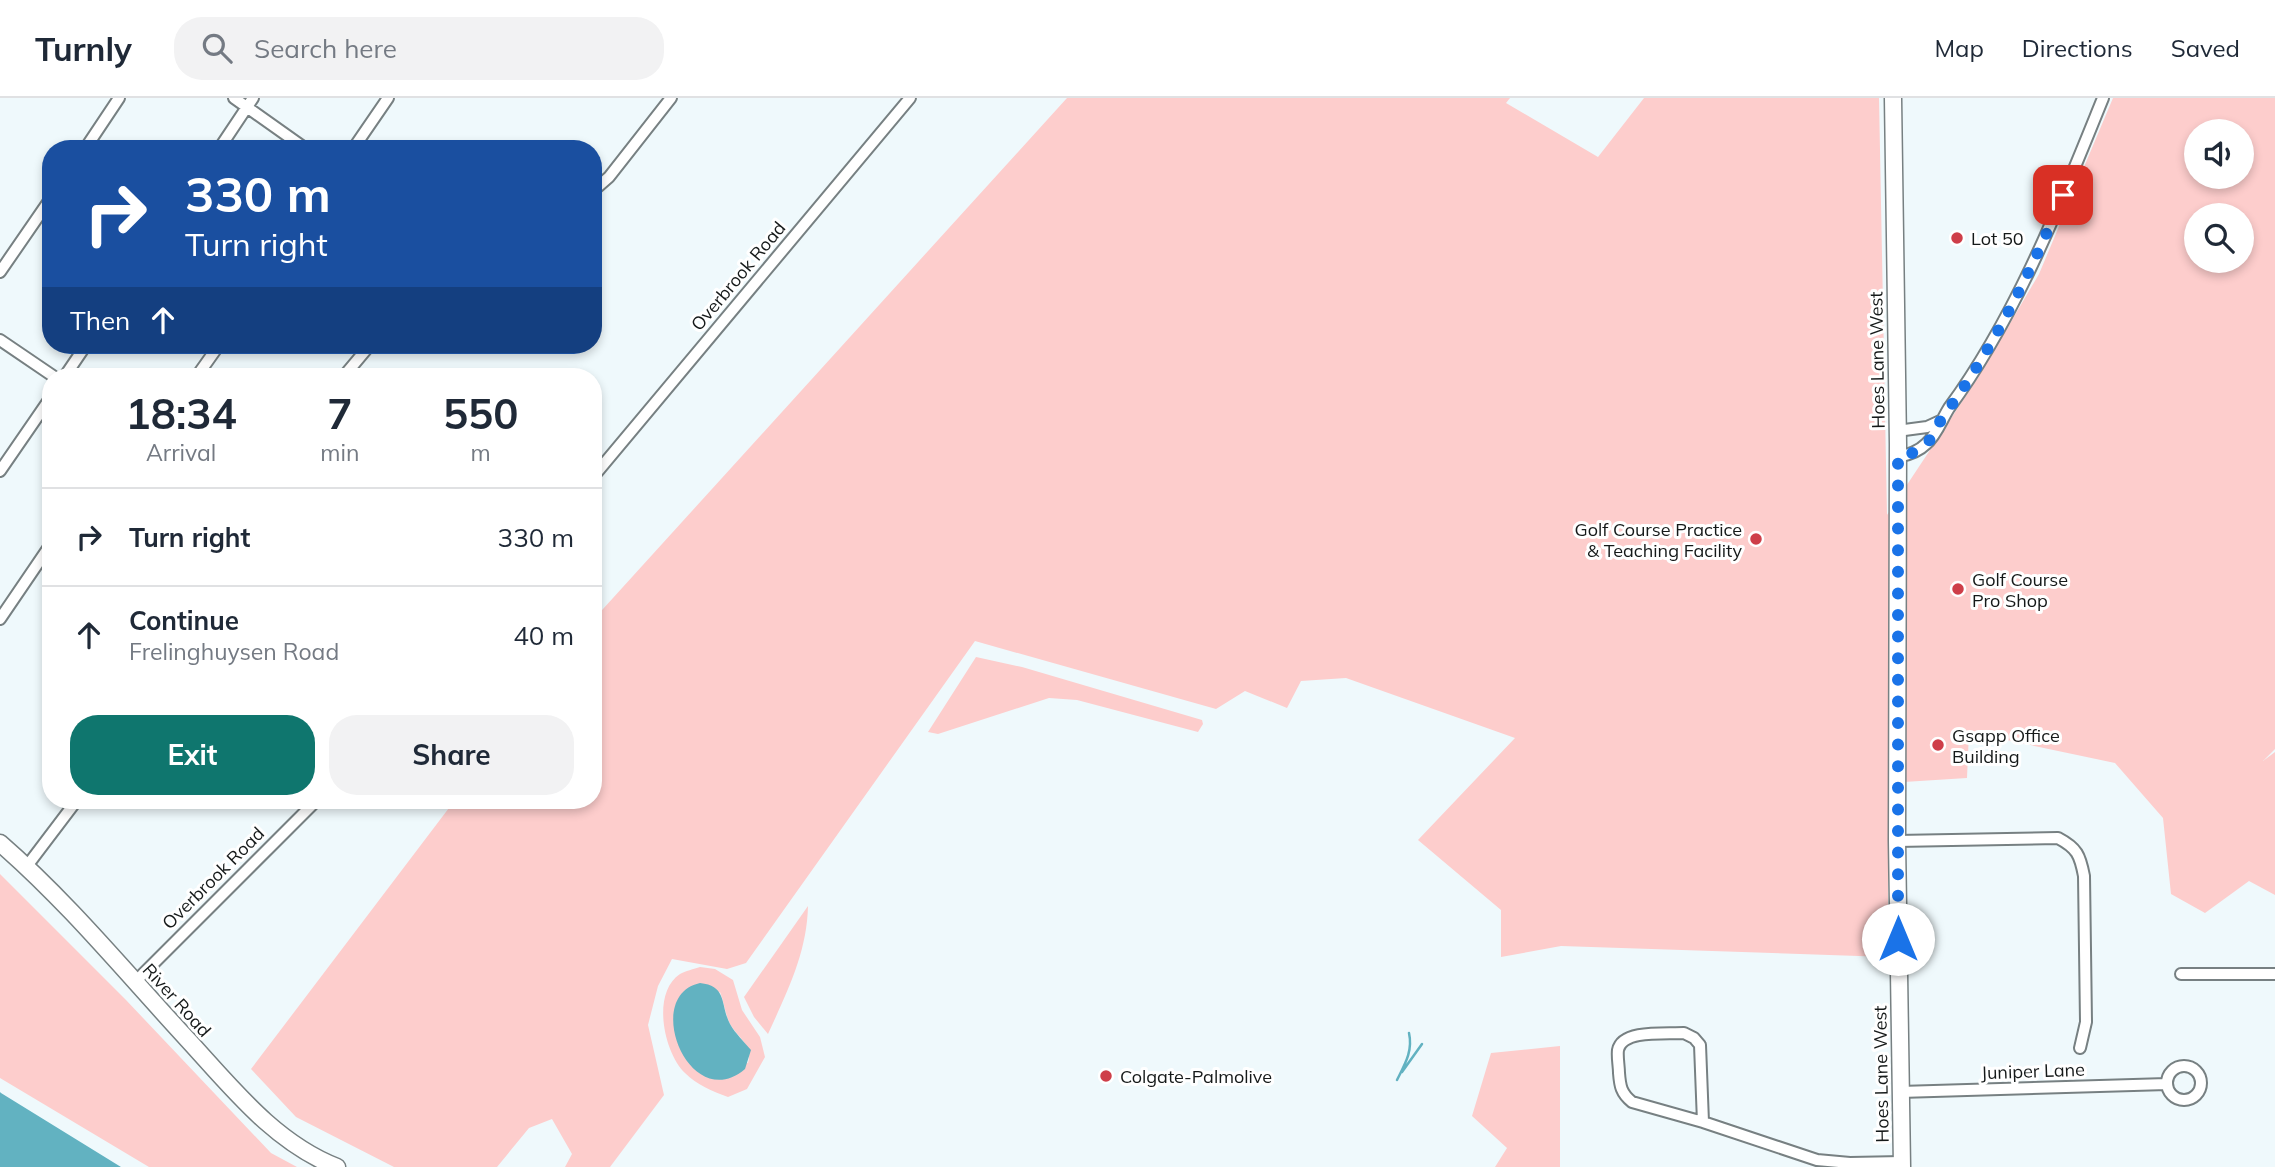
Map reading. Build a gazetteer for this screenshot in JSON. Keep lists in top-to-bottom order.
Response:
{
  "streets": {
    "street": [
      "Overbrook Road",
      "Hoes Lane West",
      "River Road",
      "Juniper Lane"
    ]
  },
  "crossings": [
    ["Overbrook Road", "River Road"],
    ["Hoes Lane West", "Juniper Lane"]
  ],
  "places": [
    "Lot 50",
    "Golf Course Practice & Teaching Facility",
    "Golf Course Pro Shop",
    "Gsapp Office Building",
    "Colgate-Palmolive"
  ],
  "page": {
    "header": "Turnly",
    "search": "Search here",
    "nav": ["Map", "Directions", "Saved"],
    "turn": ["330 m", "Turn right"],
    "then": "Then",
    "eta": [
      "18:34",
      "Arrival",
      "7",
      "min",
      "550",
      "m"
    ],
    "list": [
      {
        "name": "Turn right",
        "value": "330 m"
      },
      {
        "name": "Continue",
        "note": "Frelinghuysen Road",
        "value": "40 m"
      }
    ],
    "buttons": ["Exit", "Share"]
  }
}
